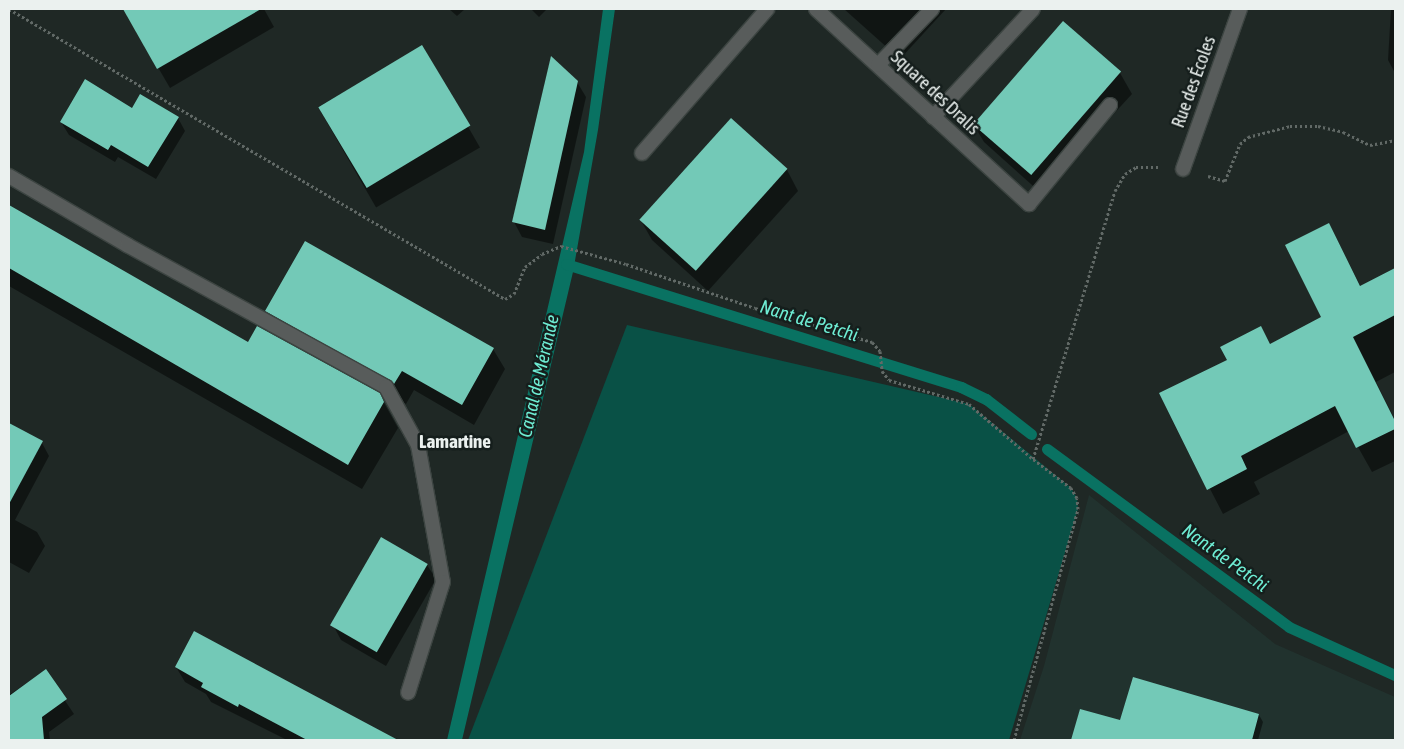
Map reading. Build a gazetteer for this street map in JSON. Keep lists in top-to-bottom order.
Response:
{
  "streets": {
    "street": ["Rue des Écoles", "Square des Dralis"]
  },
  "districts": ["Lamartine"],
  "water": ["Nant de Petchi", "Canal de Mérande"]
}
